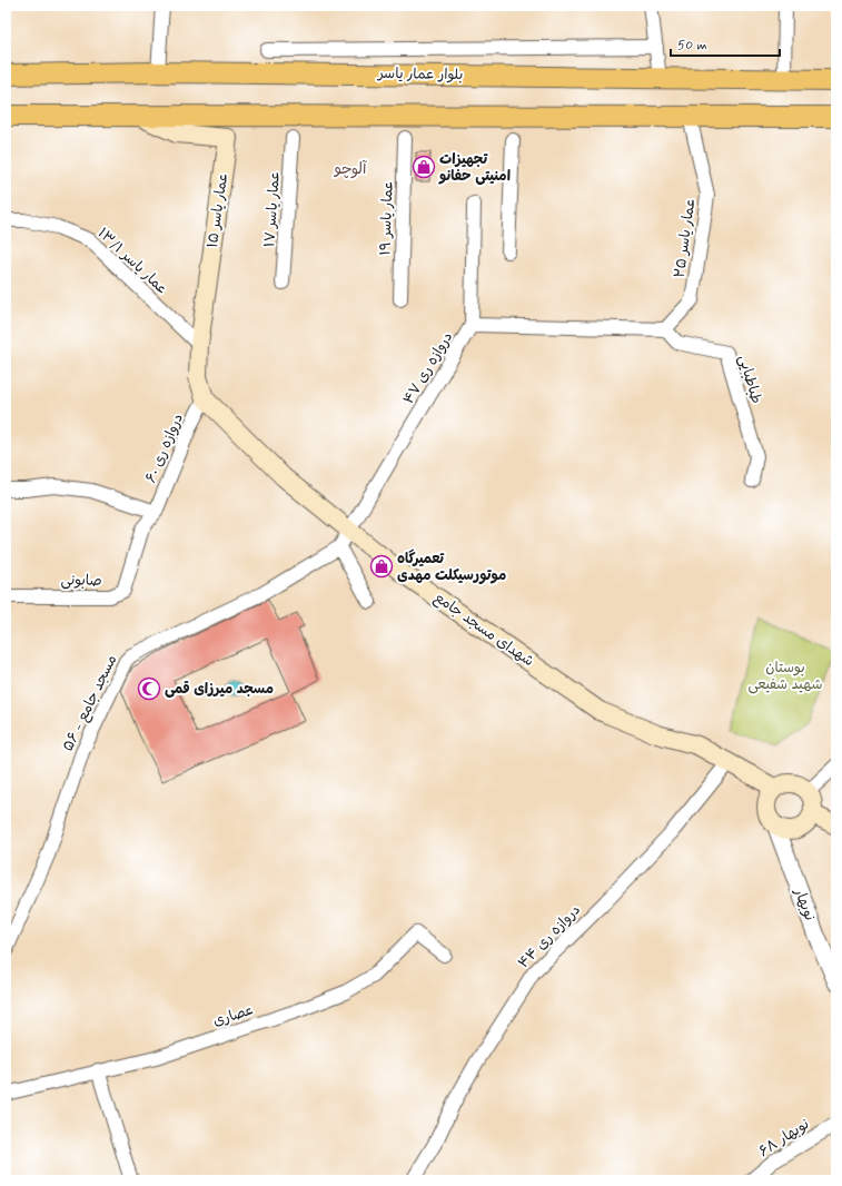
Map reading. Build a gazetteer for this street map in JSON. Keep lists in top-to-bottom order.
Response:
{
  "streets": {
    "main road": ["بلوار عمار یاسر", "عمار یاسر ۱۵", "شهدای مسجد جامع"],
    "street": [
      "عمار یاسر ۱۷",
      "عمار یاسر ۱۹",
      "عمار یاسر ۲۵",
      "عمار یاسر ۱۳/۱",
      "دروازه ری ۴۷",
      "طباطبایی",
      "دروازه ری ۶۰",
      "صابونی",
      "۵۶ - مسجد جامع",
      "نوبهار",
      "دروازه ری ۴۴",
      "عصاری",
      "نوبهار ۶۸"
    ]
  },
  "crossings": [
    ["عمار یاسر ۱۵", "عمار یاسر ۱۳/۱"],
    ["عمار یاسر ۱۵", "شهدای مسجد جامع"],
    ["عمار یاسر ۲۵", "طباطبایی"],
    ["دروازه ری ۴۷", "شهدای مسجد جامع"],
    ["دروازه ری ۴۷", "۵۶ - مسجد جامع"],
    ["دروازه ری ۶۰", "صابونی"],
    ["دروازه ری ۶۰", "شهدای مسجد جامع"],
    ["شهدای مسجد جامع", "۵۶ - مسجد جامع"],
    ["شهدای مسجد جامع", "نوبهار"],
    ["شهدای مسجد جامع", "دروازه ری ۴۴"]
  ],
  "districts": ["آلوچو"],
  "parks": ["بوستان شهید شفیعی"],
  "places": {
    "shop": ["تجهیزات امنیتی حفانو", "تعمیرگاه موتورسیکلت مهدی"],
    "mosque": ["مسجد میرزای قمی"]
  },
  "scale_bar": "50 m"
}
